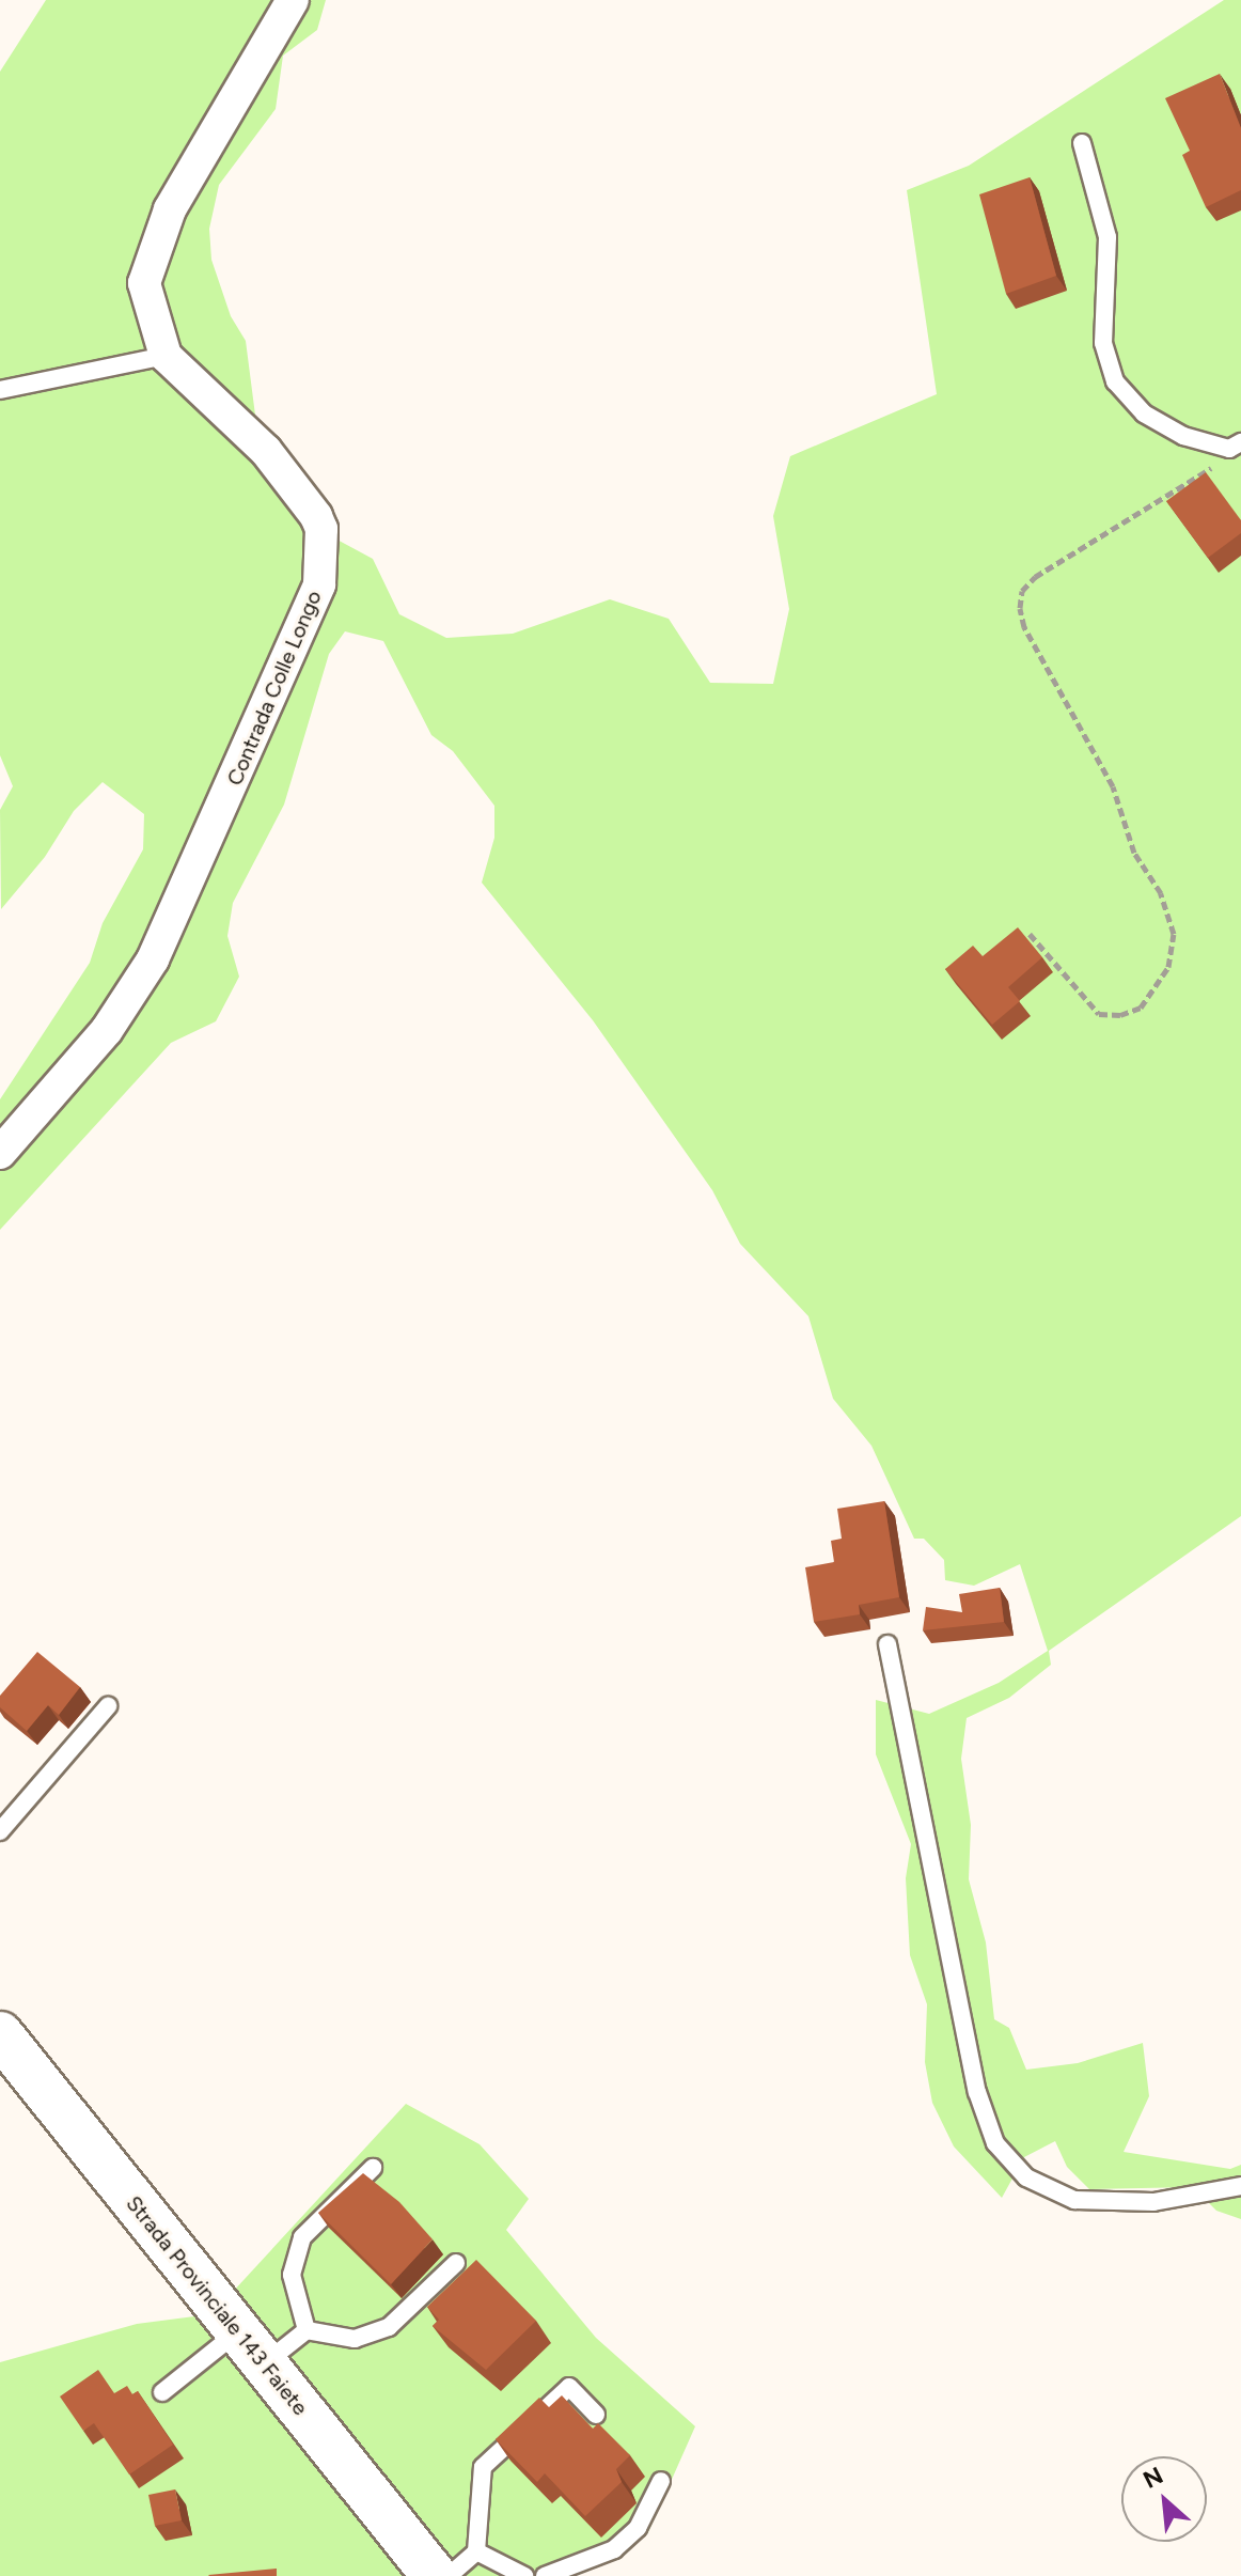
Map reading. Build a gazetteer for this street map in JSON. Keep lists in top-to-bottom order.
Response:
{
  "streets": {
    "main road": ["Strada Provinciale 143 Faiete"],
    "street": ["Contrada Colle Longo"]
  },
  "north": "top left"
}
